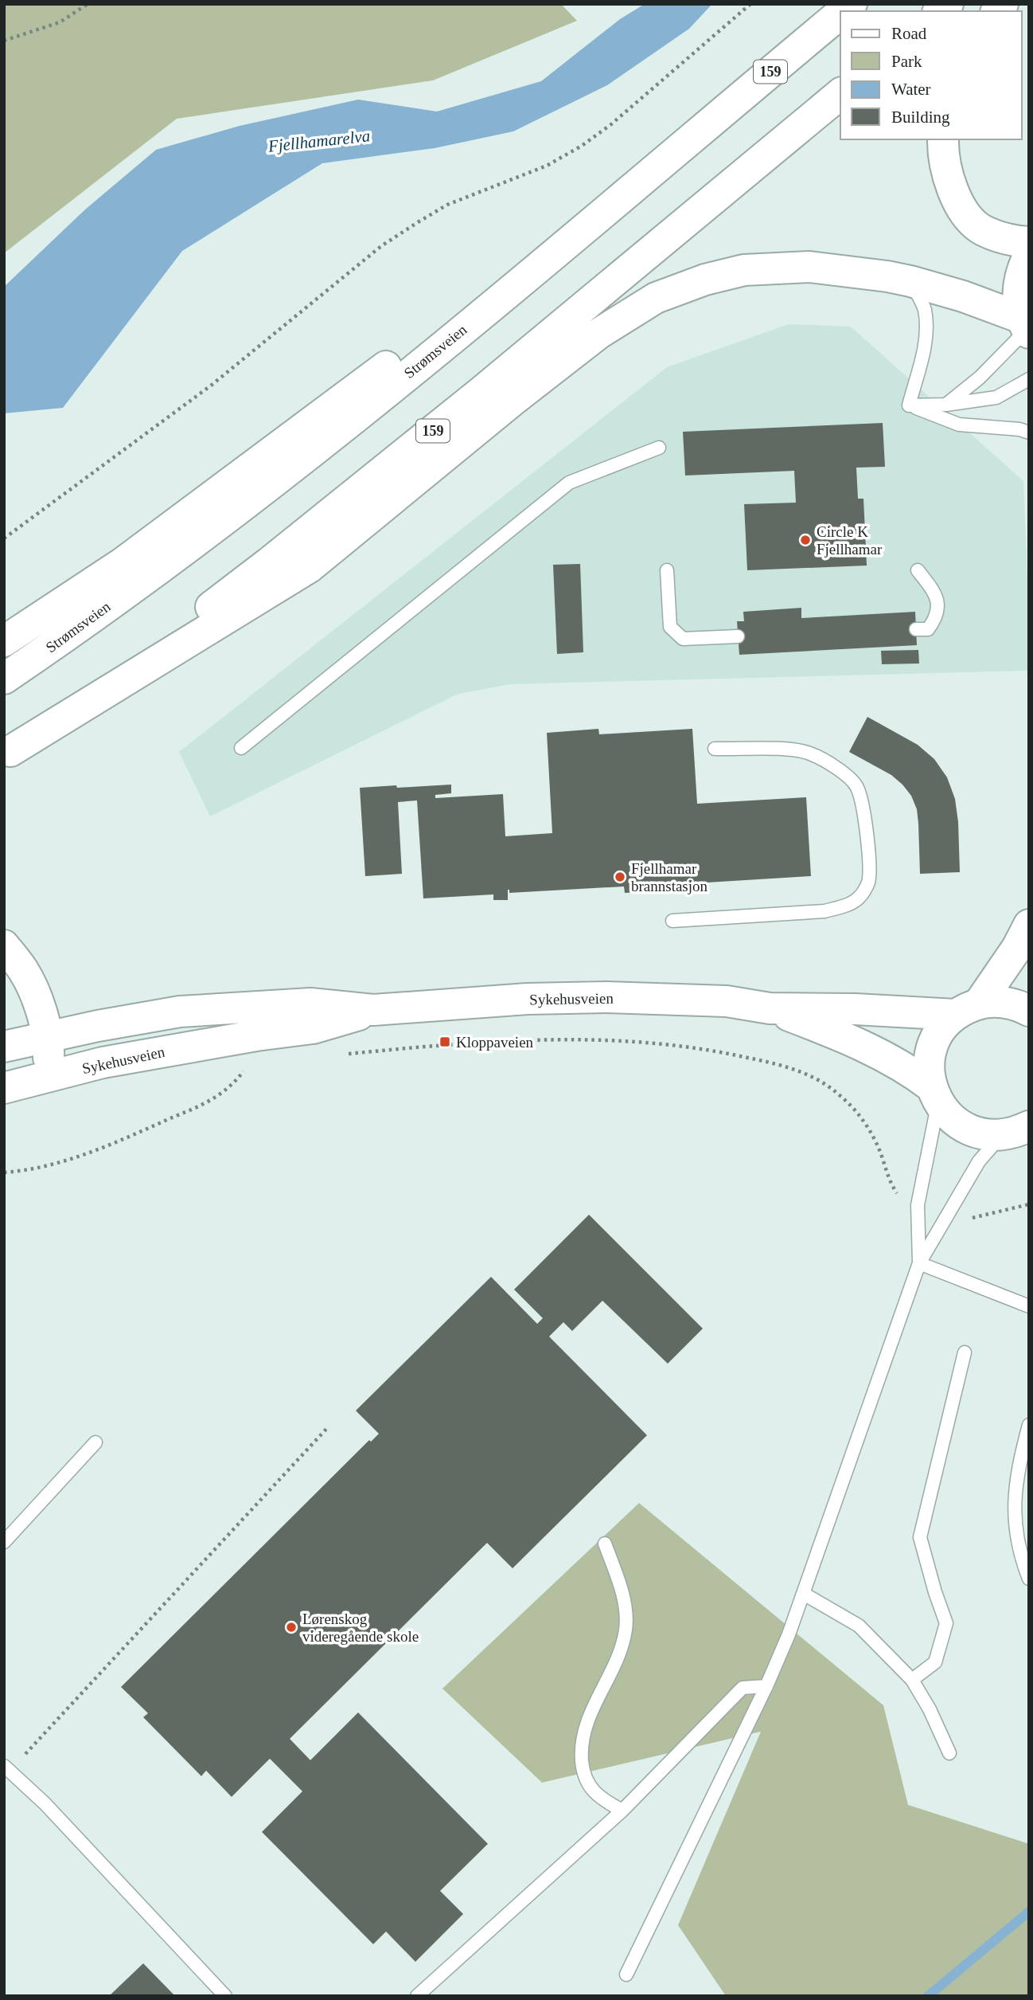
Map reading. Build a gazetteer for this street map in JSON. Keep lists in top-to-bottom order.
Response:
{
  "streets": {
    "main road": ["159", "Strømsveien", "Sykehusveien"]
  },
  "water": ["Fjellhamarelva"],
  "places": {
    "other": ["Circle K Fjellhamar", "Fjellhamar brannstasjon", "Lørenskog videregående skole"],
    "transit": ["Kloppaveien"]
  },
  "legend": [
    "Road",
    "Park",
    "Water",
    "Building"
  ]
}
